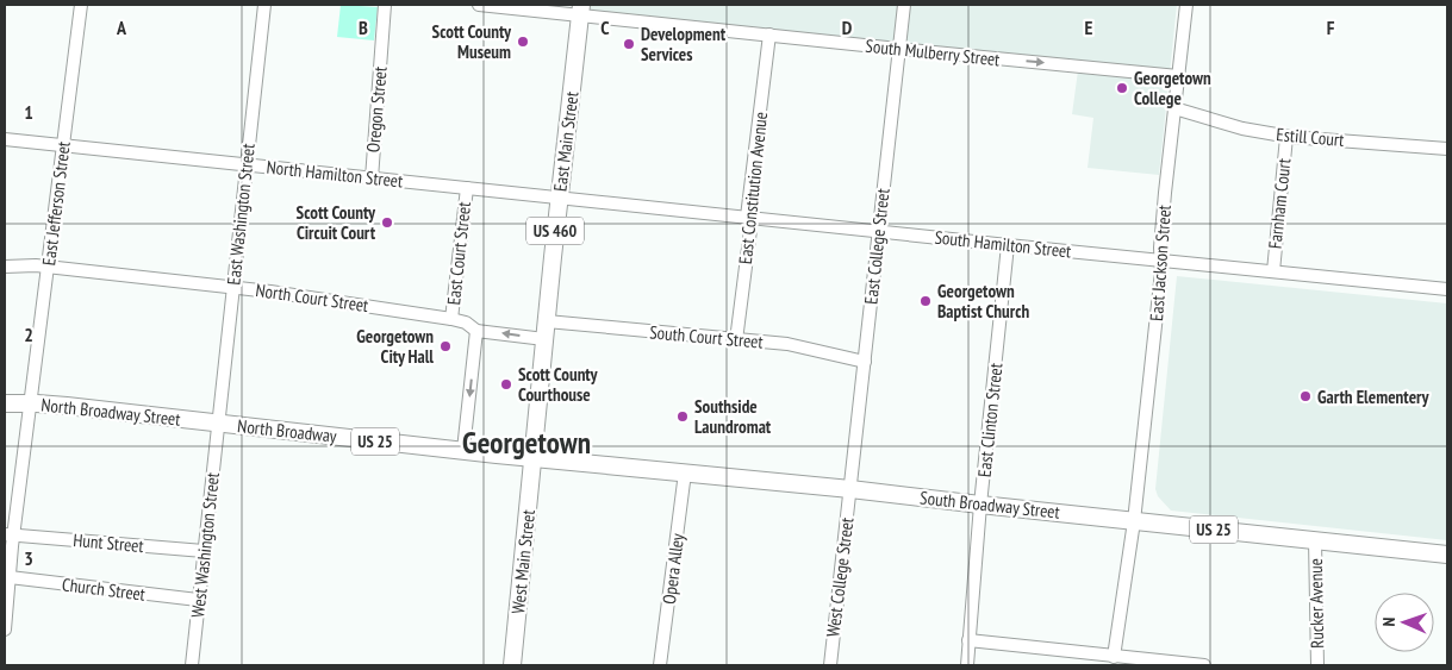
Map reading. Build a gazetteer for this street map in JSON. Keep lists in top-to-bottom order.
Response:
{
  "streets": {
    "main road": [
      "East Main Street",
      "US 460",
      "North Broadway Street",
      "North Broadway",
      "US 25",
      "South Broadway Street",
      "West Main Street"
    ],
    "street": [
      "South Mulberry Street",
      "Oregon Street",
      "Estill Court",
      "North Hamilton Street",
      "East Constitution Avenue",
      "East Jefferson Street",
      "Farnham Court",
      "East Washington Street",
      "South Hamilton Street",
      "East College Street",
      "East Court Street",
      "East Jackson Street",
      "North Court Street",
      "South Court Street",
      "East Clinton Street",
      "Hunt Street",
      "West Washington Street",
      "Opera Alley",
      "West College Street",
      "Church Street",
      "Rucker Avenue"
    ]
  },
  "crossings": [
    ["South Mulberry Street", "East Main Street"],
    ["South Mulberry Street", "East Constitution Avenue"],
    ["South Mulberry Street", "East College Street"],
    ["South Mulberry Street", "East Jackson Street"],
    ["Oregon Street", "North Hamilton Street"],
    ["Estill Court", "Farnham Court"],
    ["Estill Court", "East Jackson Street"],
    ["East Main Street", "North Hamilton Street"],
    ["East Main Street", "South Hamilton Street"],
    ["East Main Street", "North Court Street"],
    ["East Main Street", "South Court Street"],
    ["East Main Street", "North Broadway"],
    ["East Main Street", "South Broadway Street"],
    ["East Main Street", "West Main Street"],
    ["North Hamilton Street", "East Jefferson Street"],
    ["North Hamilton Street", "East Washington Street"],
    ["North Hamilton Street", "South Hamilton Street"],
    ["North Hamilton Street", "East Court Street"],
    ["East Constitution Avenue", "South Hamilton Street"],
    ["East Constitution Avenue", "South Court Street"],
    ["East Jefferson Street", "North Court Street"],
    ["East Jefferson Street", "North Broadway Street"],
    ["East Jefferson Street", "Hunt Street"],
    ["East Jefferson Street", "Church Street"],
    ["Farnham Court", "South Hamilton Street"],
    ["East Washington Street", "North Court Street"],
    ["East Washington Street", "North Broadway Street"],
    ["East Washington Street", "North Broadway"],
    ["East Washington Street", "West Washington Street"],
    ["South Hamilton Street", "East College Street"],
    ["South Hamilton Street", "East Jackson Street"],
    ["South Hamilton Street", "East Clinton Street"],
    ["East College Street", "South Court Street"],
    ["East College Street", "South Broadway Street"],
    ["East College Street", "West College Street"],
    ["East Court Street", "North Court Street"],
    ["East Jackson Street", "South Broadway Street"],
    ["North Broadway Street", "North Broadway"],
    ["North Broadway Street", "West Washington Street"],
    ["East Clinton Street", "South Broadway Street"],
    ["North Broadway", "South Broadway Street"],
    ["North Broadway", "West Washington Street"],
    ["North Broadway", "West Main Street"],
    ["South Broadway Street", "West Main Street"],
    ["South Broadway Street", "Opera Alley"],
    ["South Broadway Street", "West College Street"],
    ["South Broadway Street", "Rucker Avenue"],
    ["Hunt Street", "West Washington Street"],
    ["West Washington Street", "Church Street"]
  ],
  "one_way": ["South Mulberry Street"],
  "districts": ["Georgetown"],
  "places": [
    "Scott County Museum",
    "Development Services",
    "Georgetown College",
    "Scott County Circuit Court",
    "Georgetown Baptist Church",
    "Georgetown City Hall",
    "Scott County Courthouse",
    "Garth Elementery",
    "Southside Laundromat"
  ],
  "north": "left",
  "grid": {
    "columns": [
      "A",
      "B",
      "C",
      "D",
      "E",
      "F"
    ],
    "rows": ["1", "2", "3"]
  }
}
